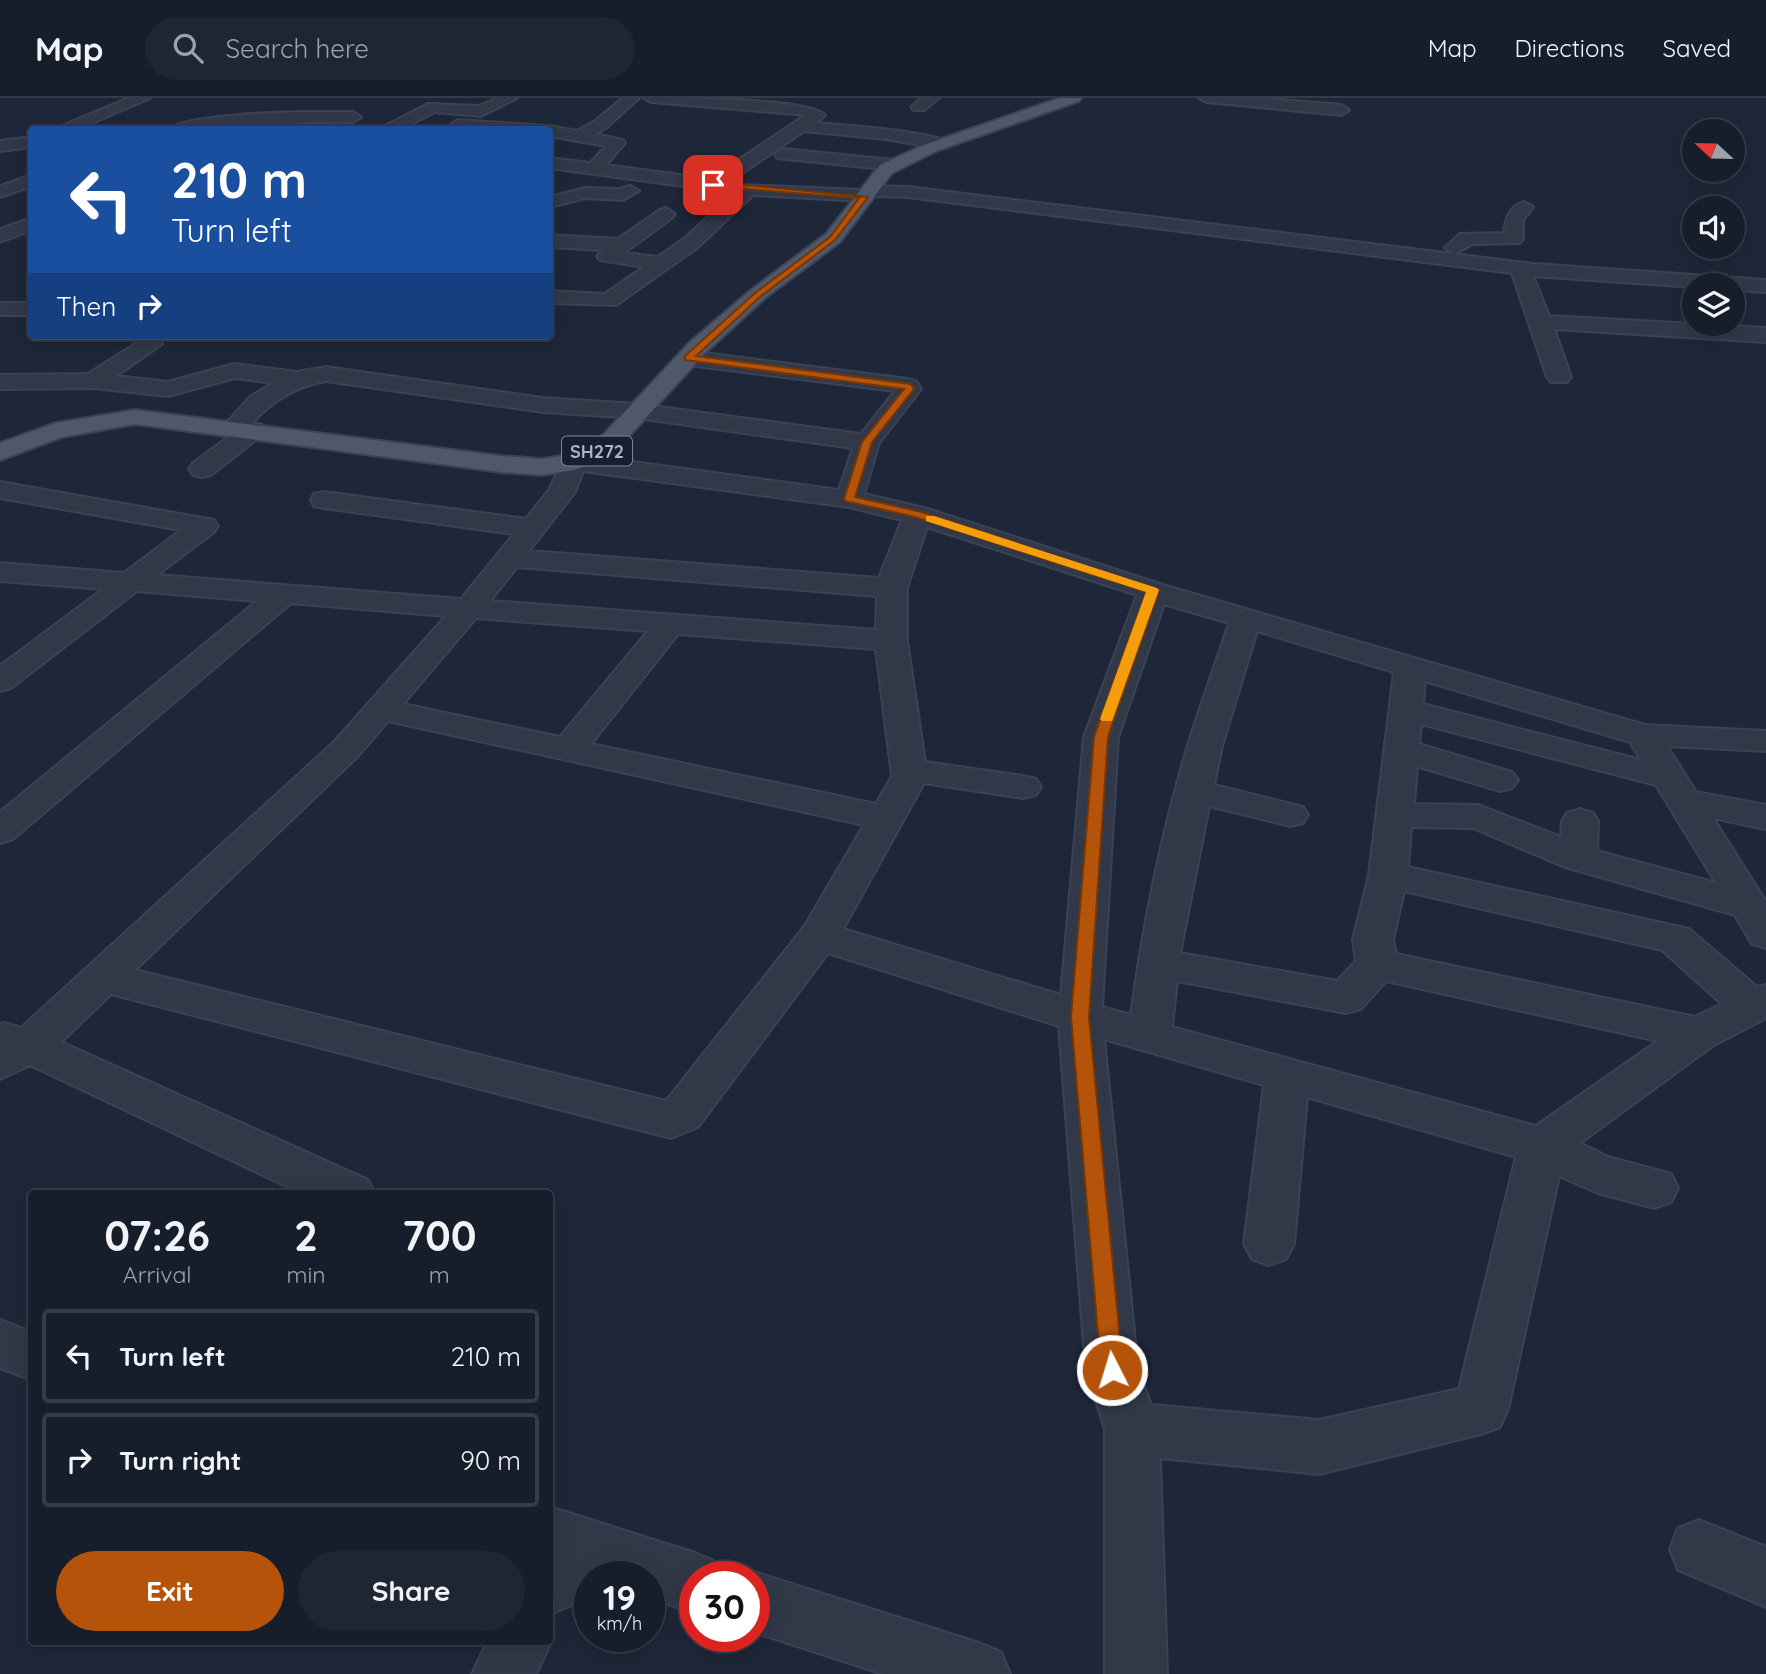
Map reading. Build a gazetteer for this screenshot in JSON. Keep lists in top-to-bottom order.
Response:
{
  "streets": {
    "main road": ["SH272"]
  },
  "north": "left",
  "page": {
    "header": "Map",
    "search": "Search here",
    "nav": ["Map", "Directions", "Saved"],
    "turn": ["210 m", "Turn left"],
    "then": "Then",
    "eta": [
      "07:26",
      "Arrival",
      "2",
      "min",
      "700",
      "m"
    ],
    "list": [
      {
        "name": "Turn left",
        "value": "210 m"
      },
      {
        "name": "Turn right",
        "value": "90 m"
      }
    ],
    "buttons": ["Exit", "Share"],
    "speed": "19 km/h",
    "limit": "30"
  }
}
